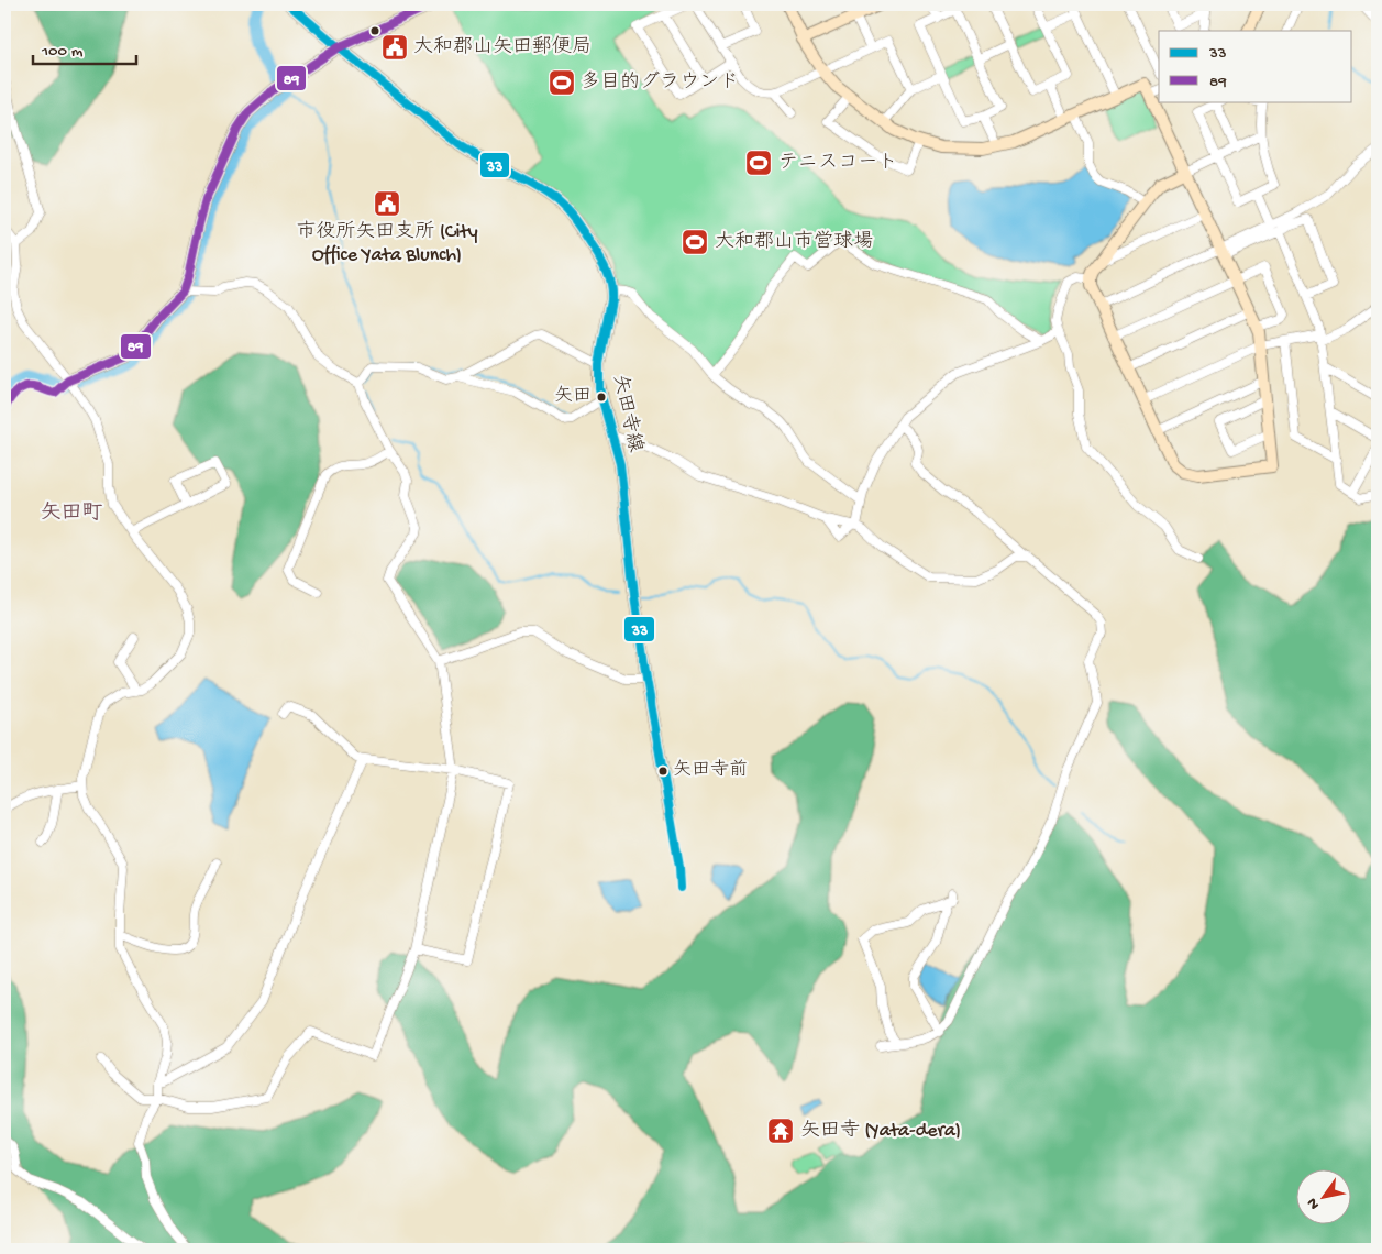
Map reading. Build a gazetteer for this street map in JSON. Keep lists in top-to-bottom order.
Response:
{
  "streets": {
    "street": ["矢田寺線"]
  },
  "districts": ["矢田町"],
  "places": {
    "public building": ["大和郡山矢田郵便局", "市役所矢田支所 (City Office Yata Blunch)"],
    "sports": ["多目的グラウンド", "テニスコート", "大和郡山市営球場"],
    "other": ["矢田", "矢田寺前"],
    "temple": ["矢田寺 (Yata-dera)"]
  },
  "lines": ["transit line 33", "transit line 89"],
  "legend": ["33", "89"],
  "scale_bar": "100 m",
  "north": "bottom left"
}
